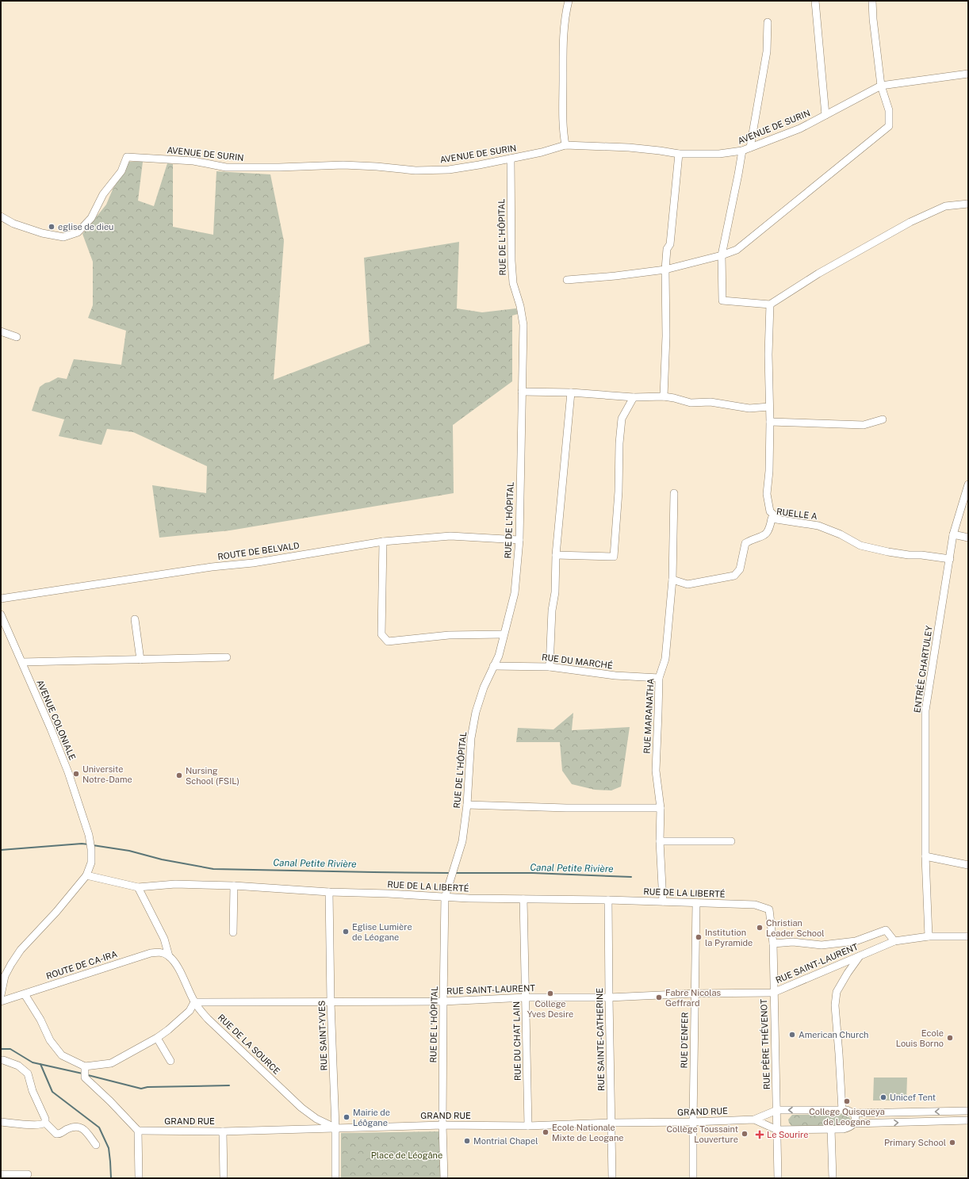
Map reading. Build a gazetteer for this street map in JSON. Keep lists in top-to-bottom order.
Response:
{
  "streets": {
    "street": [
      "AVENUE DE SURIN",
      "RUE DE L'HÔPITAL",
      "RUELLE A",
      "ROUTE DE BELVALD",
      "RUE DU MARCHÉ",
      "ENTRÉE CHARTULEY",
      "RUE MARANATHA",
      "AVENUE COLONIALE",
      "RUE DE LA LIBERTÉ",
      "RUE SAINT-LAURENT",
      "ROUTE DE CA-IRA",
      "RUE SAINT-YVES",
      "RUE SAINTE-CATHERINE",
      "RUE D'ENFER",
      "RUE DU CHAT LAIN",
      "RUE DE LA SOURCE",
      "RUE PÈRE THÉVENOT",
      "GRAND RUE"
    ]
  },
  "crossings": [
    ["AVENUE DE SURIN", "RUE DE L'HÔPITAL"],
    ["RUE DE L'HÔPITAL", "ROUTE DE BELVALD"],
    ["RUE DE L'HÔPITAL", "RUE DU MARCHÉ"],
    ["RUE DE L'HÔPITAL", "RUE DE LA LIBERTÉ"],
    ["RUE DE L'HÔPITAL", "RUE SAINT-LAURENT"],
    ["RUE DE L'HÔPITAL", "GRAND RUE"],
    ["RUELLE A", "ENTRÉE CHARTULEY"],
    ["RUELLE A", "RUE MARANATHA"],
    ["RUE DU MARCHÉ", "RUE MARANATHA"],
    ["ENTRÉE CHARTULEY", "RUE SAINT-LAURENT"],
    ["RUE MARANATHA", "RUE DE LA LIBERTÉ"],
    ["AVENUE COLONIALE", "RUE DE LA LIBERTÉ"],
    ["RUE DE LA LIBERTÉ", "RUE SAINT-YVES"],
    ["RUE DE LA LIBERTÉ", "RUE SAINTE-CATHERINE"],
    ["RUE DE LA LIBERTÉ", "RUE D'ENFER"],
    ["RUE DE LA LIBERTÉ", "RUE DU CHAT LAIN"],
    ["RUE DE LA LIBERTÉ", "RUE PÈRE THÉVENOT"],
    ["RUE SAINT-LAURENT", "RUE SAINT-YVES"],
    ["RUE SAINT-LAURENT", "RUE SAINTE-CATHERINE"],
    ["RUE SAINT-LAURENT", "RUE D'ENFER"],
    ["RUE SAINT-LAURENT", "RUE DU CHAT LAIN"],
    ["RUE SAINT-LAURENT", "RUE DE LA SOURCE"],
    ["RUE SAINT-LAURENT", "RUE PÈRE THÉVENOT"],
    ["ROUTE DE CA-IRA", "RUE DE LA SOURCE"],
    ["RUE SAINT-YVES", "RUE DE LA SOURCE"],
    ["RUE SAINT-YVES", "GRAND RUE"],
    ["RUE SAINTE-CATHERINE", "GRAND RUE"],
    ["RUE D'ENFER", "GRAND RUE"],
    ["RUE DU CHAT LAIN", "GRAND RUE"],
    ["RUE DE LA SOURCE", "GRAND RUE"],
    ["RUE PÈRE THÉVENOT", "GRAND RUE"]
  ],
  "water": ["Canal Petite Rivière"],
  "parks": ["Place de Léogâne"],
  "places": {
    "other": [
      "eglise de dieu",
      "Universite Notre-Dame",
      "Nursing School (FSIL)",
      "Christian Leader School",
      "Eglise Lumière de Léogane",
      "Institution la Pyramide",
      "College Yves Desire",
      "Fabre Nicolas Geffrard",
      "American Church",
      "Ecole Louis Borno",
      "Unicef Tent",
      "College Quisqueya de Leogane",
      "Mairie de Léôgane",
      "Ecole Nationale Mixte de Leogane",
      "Collège Toussaint Louverture",
      "Montrial Chapel",
      "Primary School"
    ],
    "health": ["Le Sourire"]
  }
}
